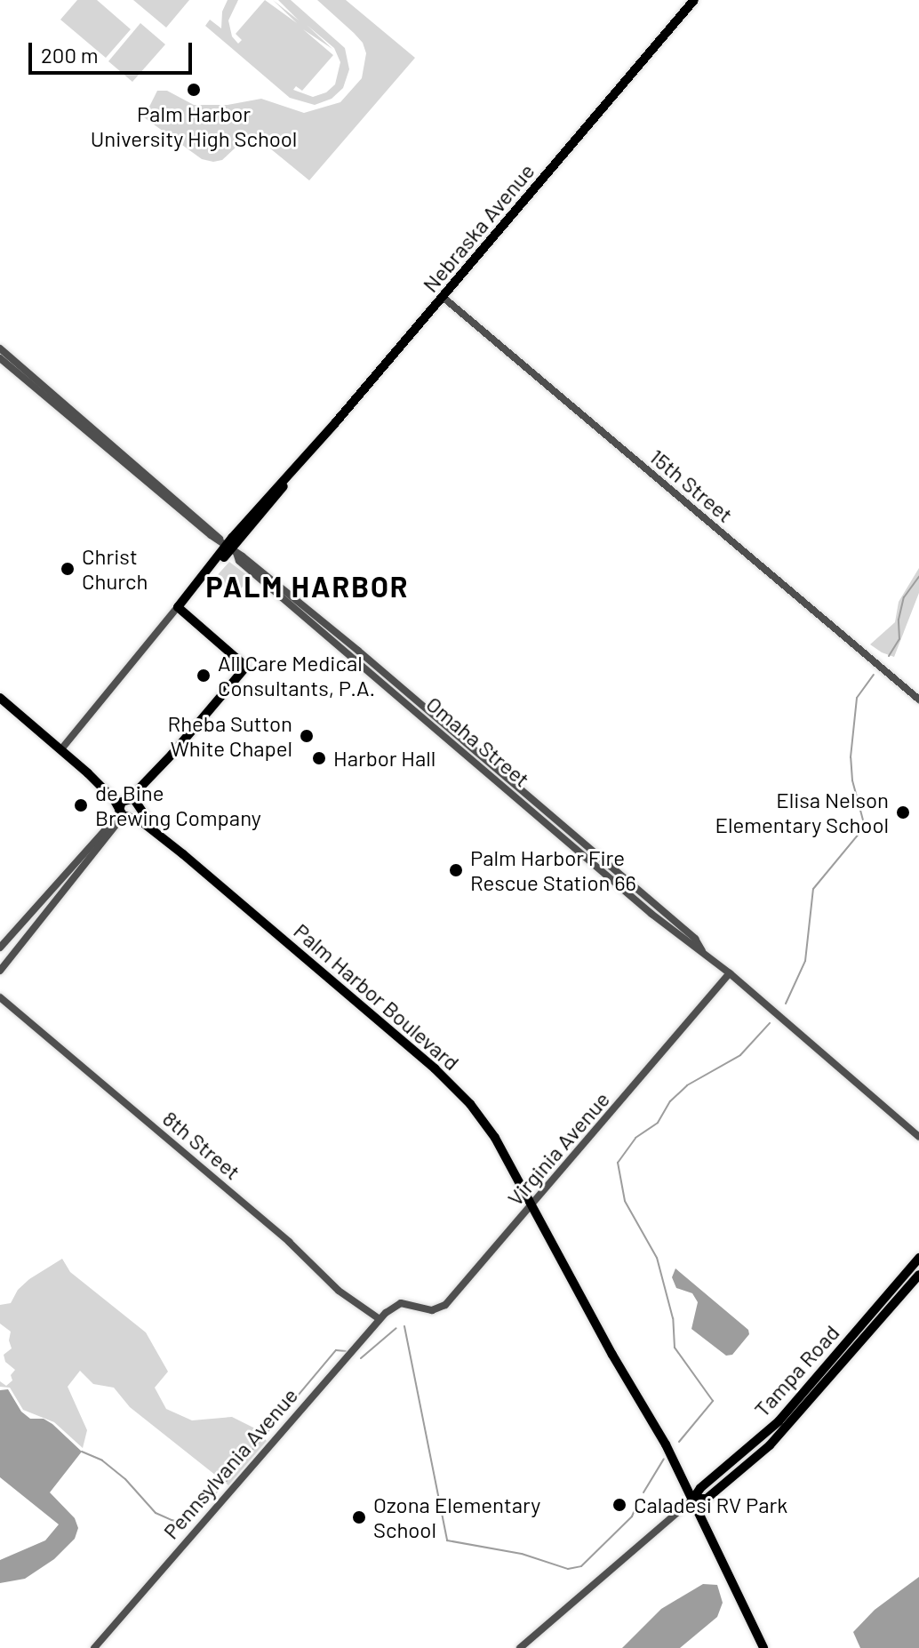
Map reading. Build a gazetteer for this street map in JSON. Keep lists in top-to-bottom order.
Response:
{
  "streets": {
    "main road": ["Nebraska Avenue", "Palm Harbor Boulevard", "Tampa Road"],
    "street": [
      "15th Street",
      "Omaha Street",
      "8th Street",
      "Virginia Avenue",
      "Pennsylvania Avenue"
    ]
  },
  "crossings": [
    ["Nebraska Avenue", "15th Street"],
    ["Nebraska Avenue", "Omaha Street"],
    ["Omaha Street", "Virginia Avenue"],
    ["Palm Harbor Boulevard", "Virginia Avenue"],
    ["Palm Harbor Boulevard", "Tampa Road"],
    ["8th Street", "Pennsylvania Avenue"],
    ["Virginia Avenue", "Pennsylvania Avenue"]
  ],
  "districts": ["PALM HARBOR"],
  "places": [
    "Palm Harbor University High School",
    "Christ Church",
    "All Care Medical Consultants, P.A.",
    "Rheba Sutton White Chapel",
    "Harbor Hall",
    "de Bine Brewing Company",
    "Elisa Nelson Elementary School",
    "Palm Harbor Fire Rescue Station 66",
    "Caladesi RV Park",
    "Ozona Elementary School"
  ],
  "scale_bar": "200 m"
}
